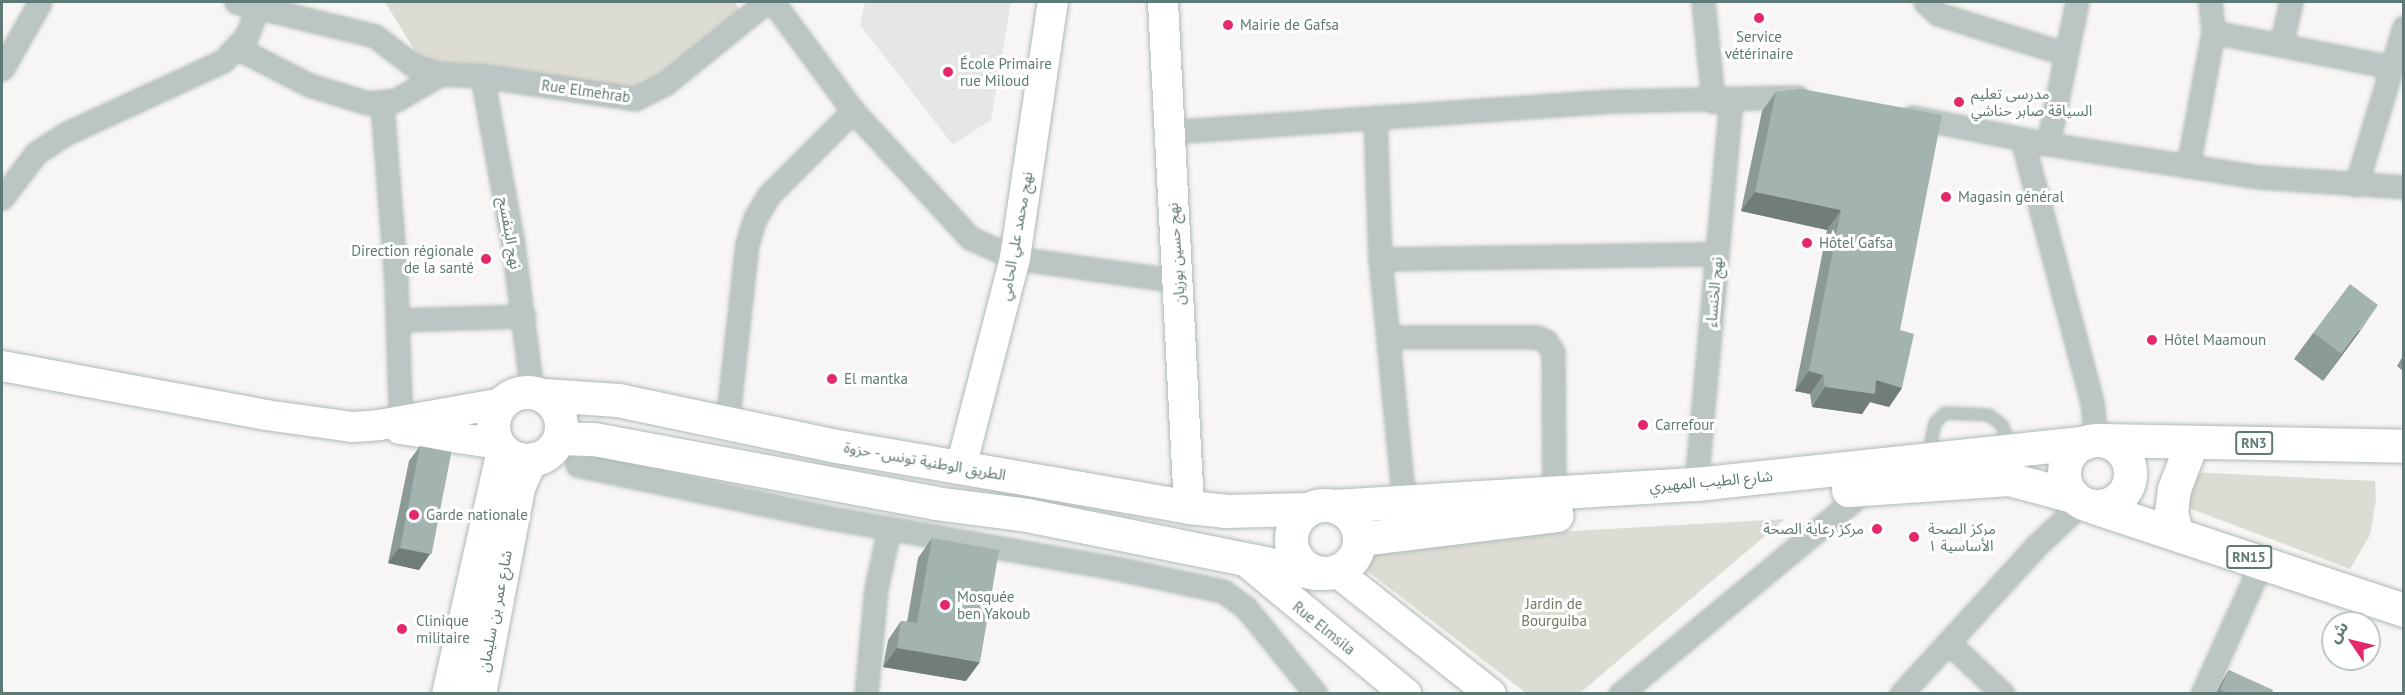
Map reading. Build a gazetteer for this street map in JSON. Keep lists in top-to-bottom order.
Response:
{
  "streets": {
    "main road": [
      "RN3",
      "الطريق الوطنية تونس - حزوة",
      "شارع الطيب المهيري",
      "RN15",
      "شارع عمر بن سليمان"
    ],
    "street": [
      "Rue Elmehrab",
      "نهج البنفسج",
      "نهج محمد علي الحامي",
      "نهج حسين بوزيان",
      "نهج الخنساء",
      "Rue Elmsila"
    ]
  },
  "crossings": [
    ["Rue Elmehrab", "نهج البنفسج"],
    ["نهج البنفسج", "الطريق الوطنية تونس - حزوة"],
    ["نهج البنفسج", "شارع عمر بن سليمان"],
    ["نهج محمد علي الحامي", "الطريق الوطنية تونس - حزوة"],
    ["نهج حسين بوزيان", "الطريق الوطنية تونس - حزوة"],
    ["نهج الخنساء", "شارع الطيب المهيري"],
    ["RN3", "شارع الطيب المهيري"],
    ["RN3", "RN15"],
    ["الطريق الوطنية تونس - حزوة", "شارع الطيب المهيري"],
    ["الطريق الوطنية تونس - حزوة", "شارع عمر بن سليمان"],
    ["شارع الطيب المهيري", "RN15"]
  ],
  "parks": ["Jardin de Bourguiba"],
  "places": [
    "Service vétérinaire",
    "Mairie de Gafsa",
    "École Primaire rue Miloud",
    "مدرسى تعليم السياقة صابر حناشي",
    "Magasin général",
    "Hôtel Gafsa",
    "Direction régionale de la santé",
    "Hôtel Maamoun",
    "El mantka",
    "Carrefour",
    "Garde nationale",
    "مركز رعاية الصحة",
    "مركز الصحة الأساسية ١",
    "Mosquée ben Yakoub",
    "Clinique militaire"
  ],
  "north": "top left"
}
